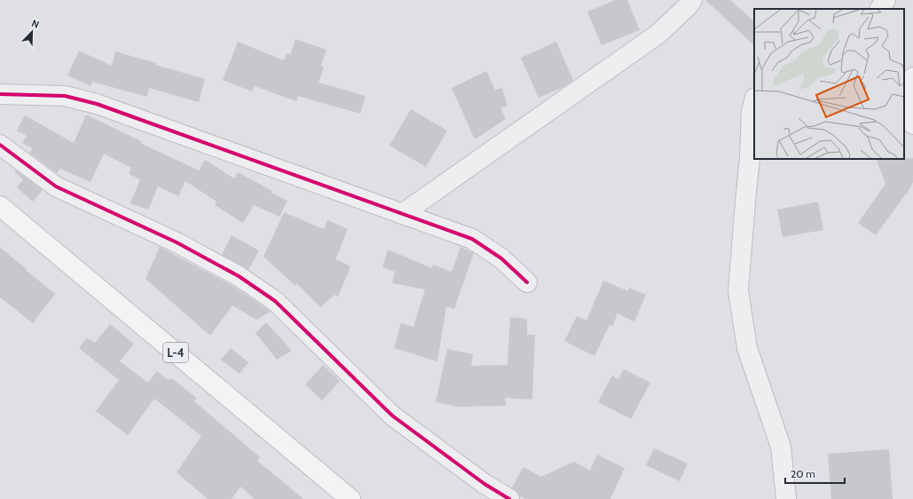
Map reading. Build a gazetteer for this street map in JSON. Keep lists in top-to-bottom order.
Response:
{
  "streets": {
    "main road": ["L-4"]
  },
  "scale_bar": "20 m",
  "north": "top right"
}
